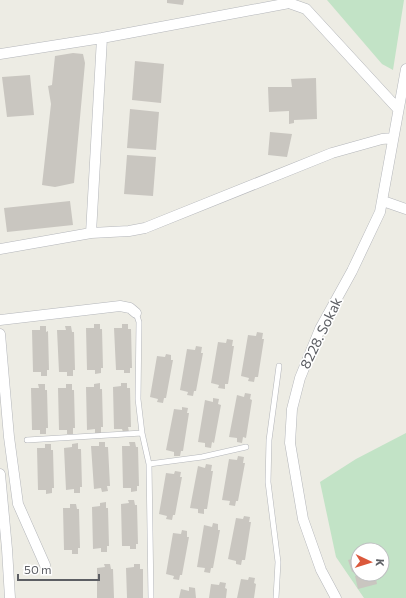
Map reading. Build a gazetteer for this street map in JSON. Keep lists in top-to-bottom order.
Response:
{
  "streets": {
    "street": ["8228. Sokak"]
  },
  "scale_bar": "50 m",
  "north": "right"
}
